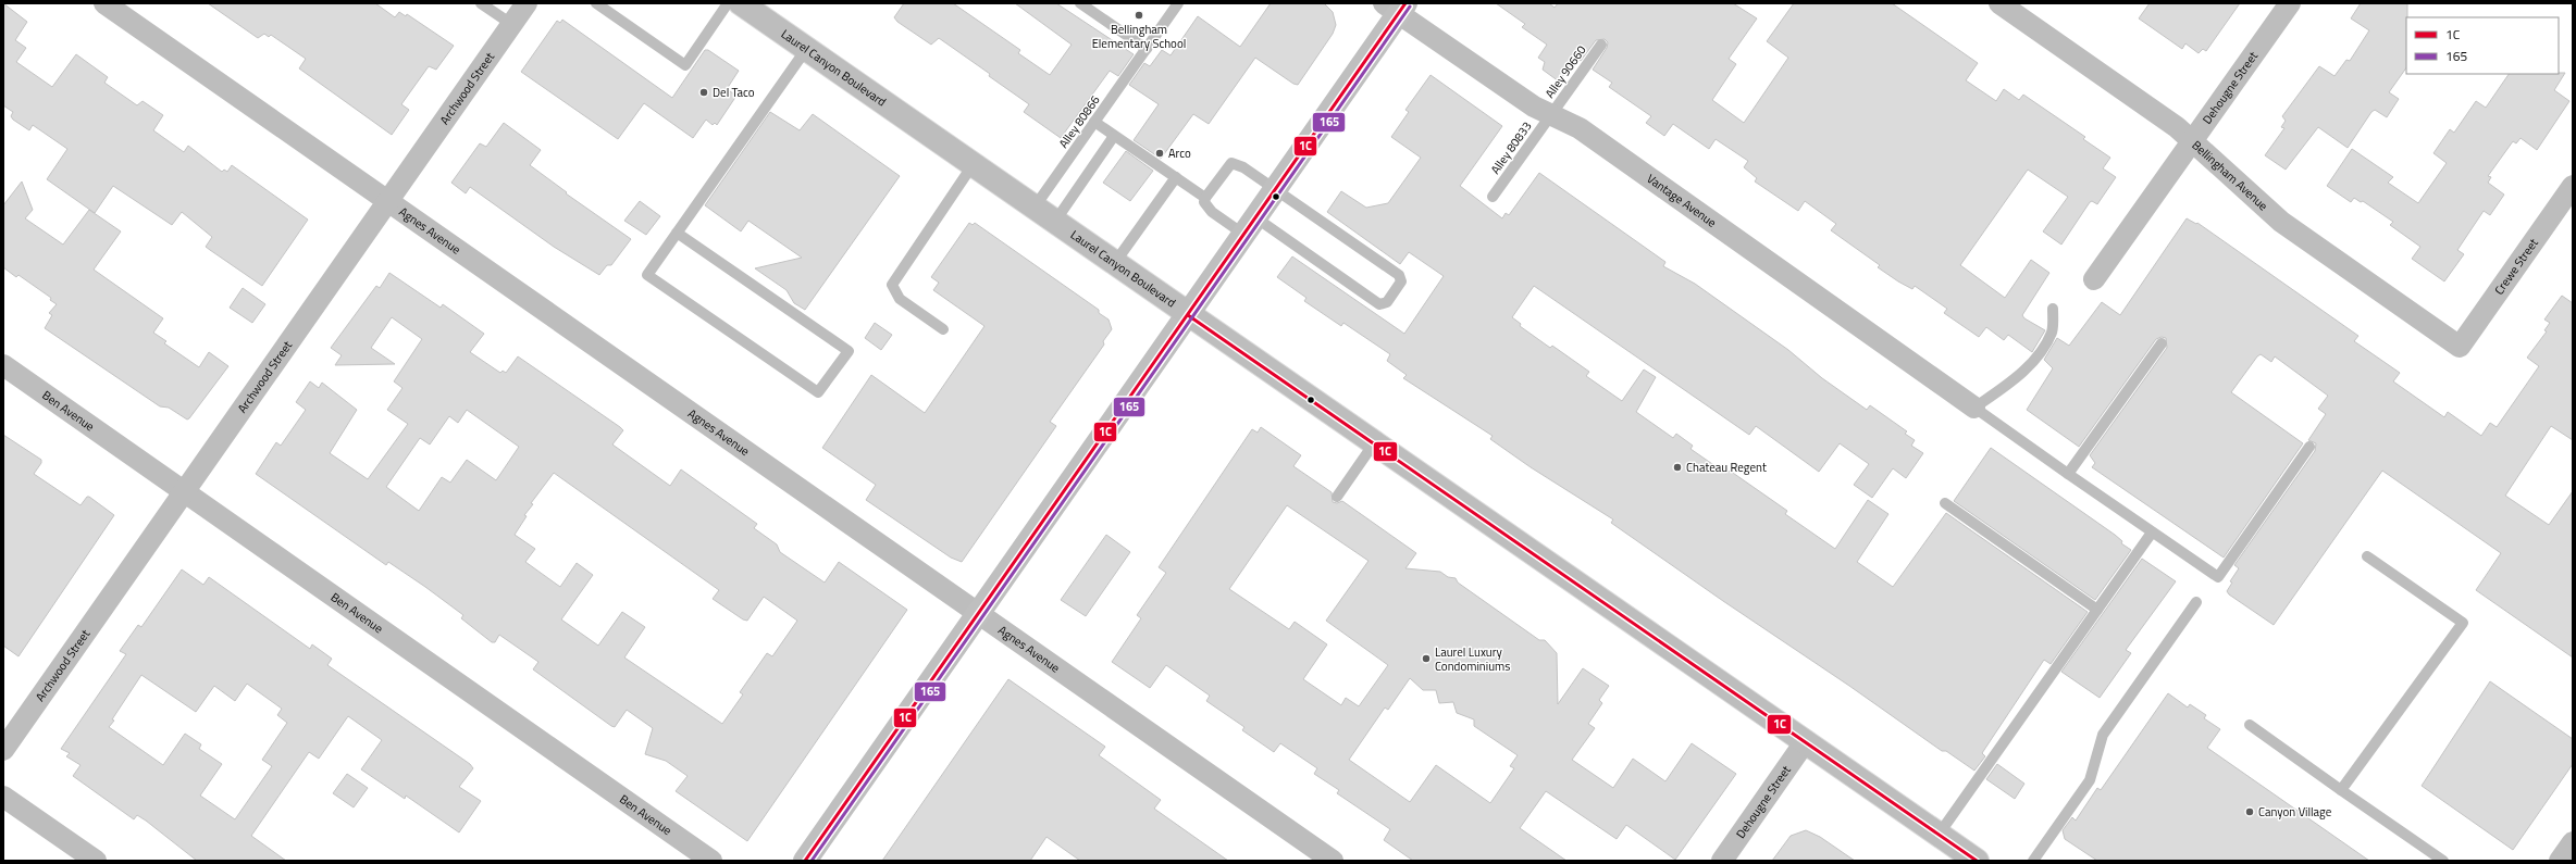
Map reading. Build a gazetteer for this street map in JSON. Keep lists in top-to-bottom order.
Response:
{
  "streets": {
    "main road": ["Laurel Canyon Boulevard"],
    "street": [
      "Archwood Street",
      "Dehougne Street",
      "Bellingham Avenue",
      "Vantage Avenue",
      "Agnes Avenue",
      "Crewe Street",
      "Ben Avenue"
    ],
    "lane": ["Alley 90660", "Alley 80866", "Alley 80833"]
  },
  "crossings": [
    ["Laurel Canyon Boulevard", "Dehougne Street"],
    ["Laurel Canyon Boulevard", "Alley 80866"],
    ["Alley 90660", "Alley 80833"],
    ["Alley 90660", "Vantage Avenue"],
    ["Archwood Street", "Agnes Avenue"],
    ["Archwood Street", "Ben Avenue"],
    ["Dehougne Street", "Bellingham Avenue"],
    ["Alley 80833", "Vantage Avenue"],
    ["Bellingham Avenue", "Crewe Street"]
  ],
  "places": [
    "Bellingham Elementary School",
    "Del Taco",
    "Arco",
    "Chateau Regent",
    "Laurel Luxury Condominiums",
    "Canyon Village"
  ],
  "lines": ["transit line 1C", "transit line 165"],
  "legend": ["1C", "165"]
}
